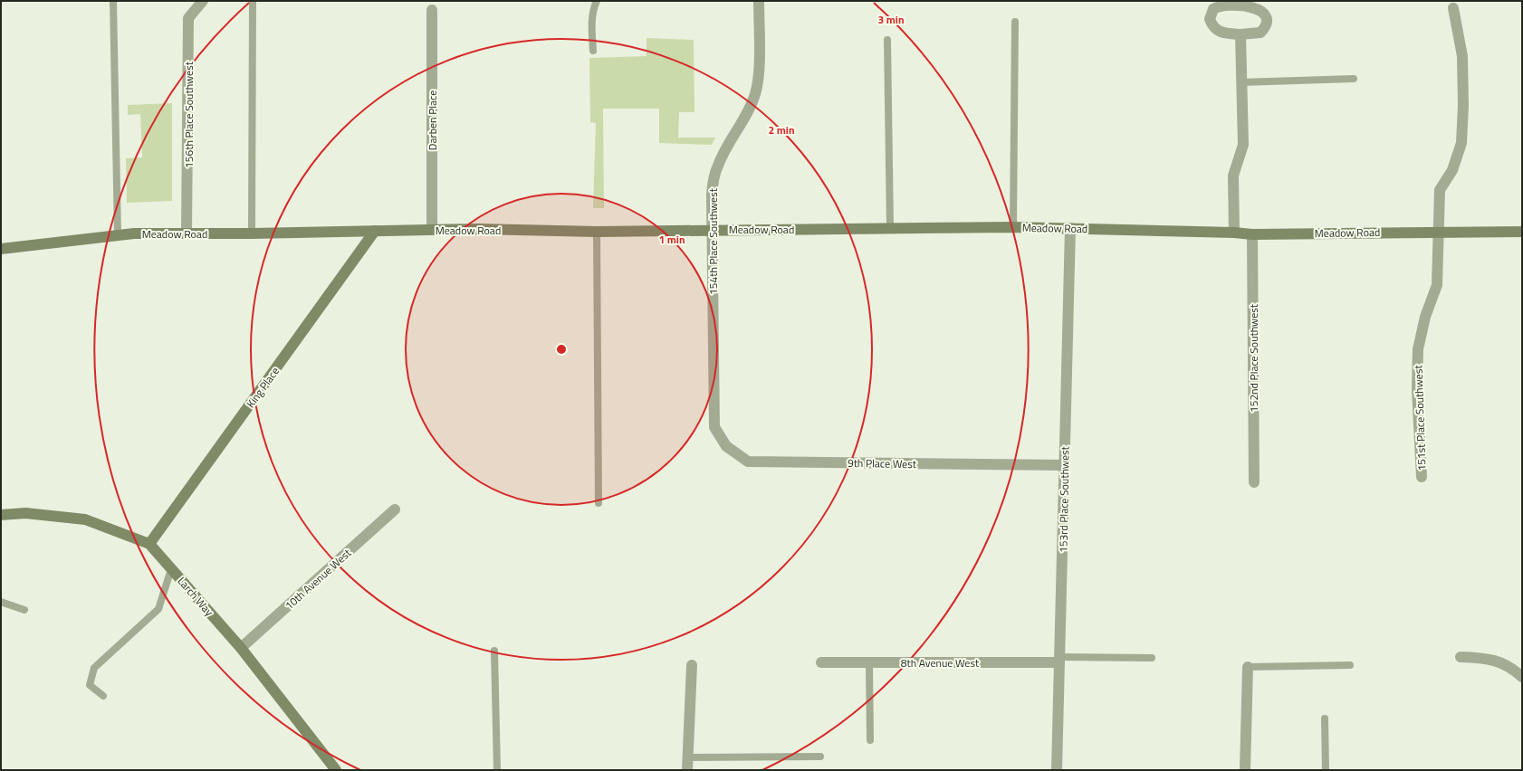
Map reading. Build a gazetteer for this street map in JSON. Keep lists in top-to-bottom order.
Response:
{
  "streets": {
    "street": [
      "156th Place Southwest",
      "Darben Place",
      "Meadow Road",
      "154th Place Southwest",
      "152nd Place Southwest",
      "King Place",
      "151st Place Southwest",
      "9th Place West",
      "153rd Place Southwest",
      "10th Avenue West",
      "Larch Way",
      "8th Avenue West"
    ]
  },
  "crossings": [
    ["156th Place Southwest", "Meadow Road"],
    ["Darben Place", "Meadow Road"],
    ["Meadow Road", "154th Place Southwest"],
    ["Meadow Road", "152nd Place Southwest"],
    ["Meadow Road", "King Place"],
    ["Meadow Road", "151st Place Southwest"],
    ["Meadow Road", "153rd Place Southwest"],
    ["154th Place Southwest", "9th Place West"],
    ["King Place", "Larch Way"],
    ["9th Place West", "153rd Place Southwest"],
    ["153rd Place Southwest", "8th Avenue West"],
    ["10th Avenue West", "Larch Way"]
  ],
  "rings": ["3 min", "2 min", "1 min"]
}
